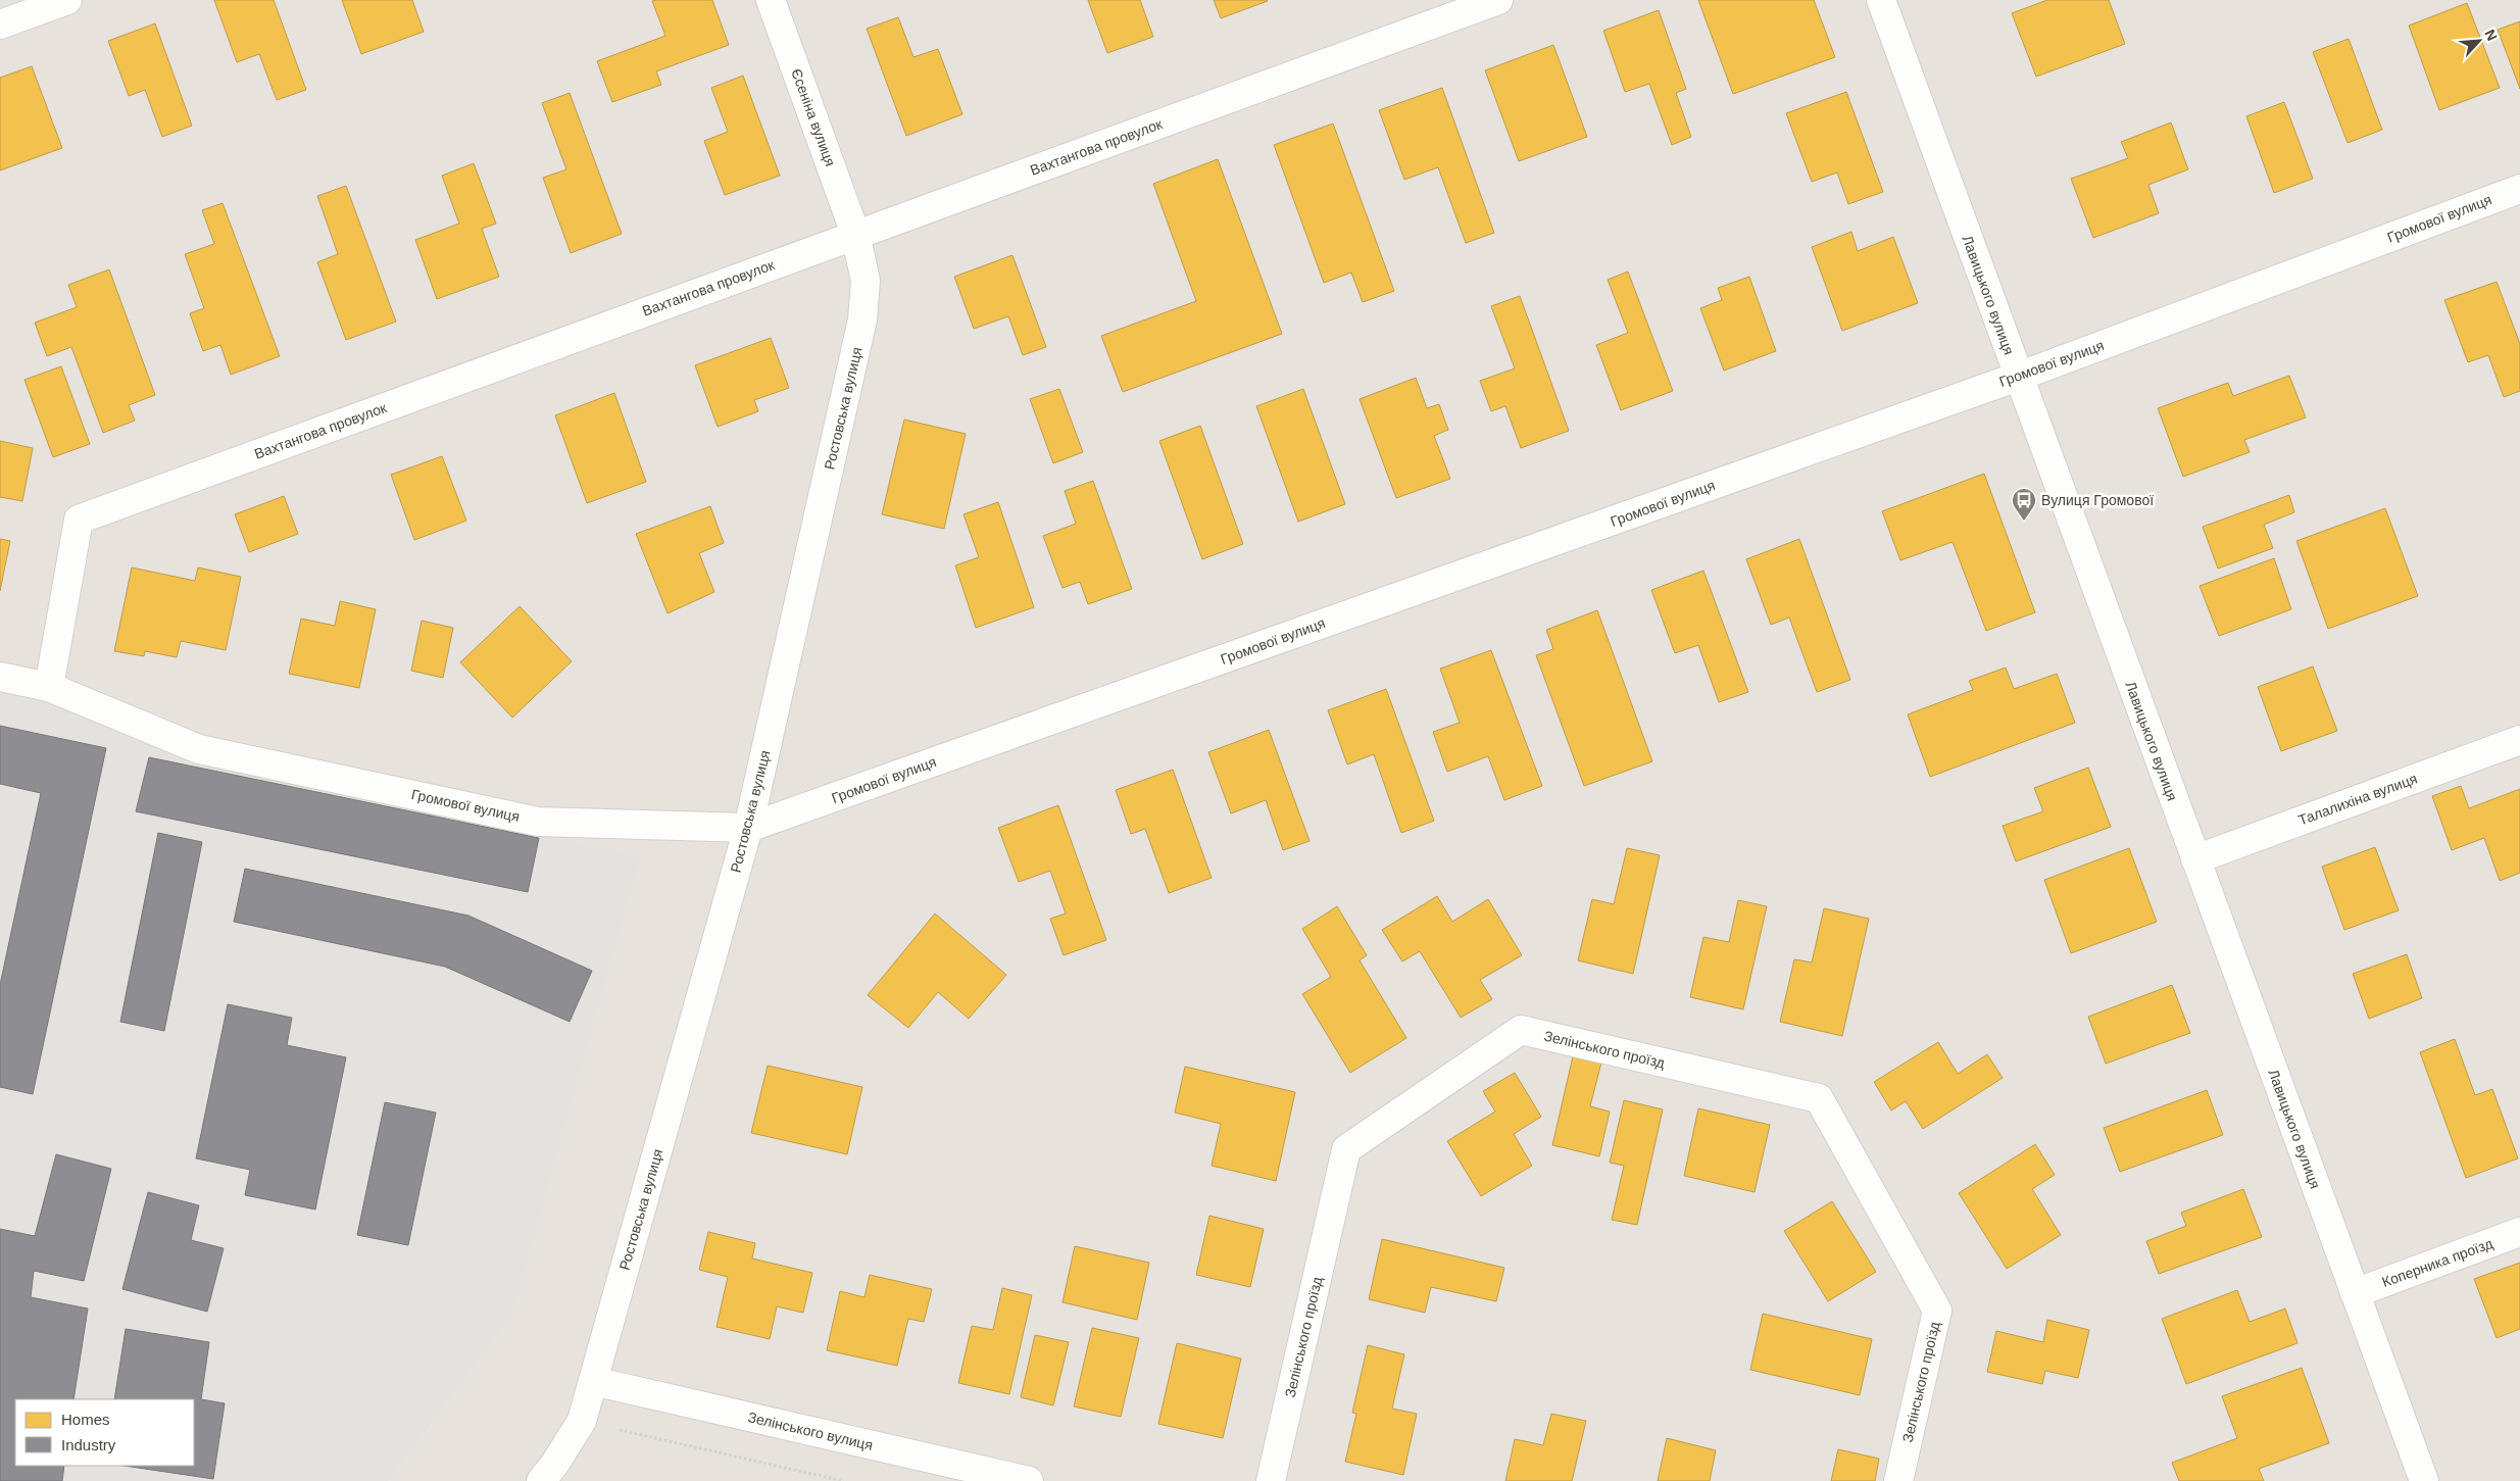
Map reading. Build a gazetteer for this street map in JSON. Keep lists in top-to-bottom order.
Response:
{
  "streets": {
    "street": [
      "Єсеніна вулиця",
      "Вахтангова провулок",
      "Громової вулиця",
      "Лавицького вулиця",
      "Ростовська вулиця",
      "Талалихіна вулиця",
      "Зелінського проїзд",
      "Коперника проїзд",
      "Зелінського вулиця"
    ]
  },
  "crossings": [
    ["Єсеніна вулиця", "Вахтангова провулок"],
    ["Єсеніна вулиця", "Ростовська вулиця"],
    ["Вахтангова провулок", "Громової вулиця"],
    ["Вахтангова провулок", "Ростовська вулиця"],
    ["Громової вулиця", "Лавицького вулиця"],
    ["Громової вулиця", "Ростовська вулиця"],
    ["Лавицького вулиця", "Талалихіна вулиця"],
    ["Лавицького вулиця", "Коперника проїзд"],
    ["Ростовська вулиця", "Зелінського вулиця"]
  ],
  "places": {
    "bus stop": ["Вулиця Громової"]
  },
  "legend": ["Homes", "Industry"],
  "north": "top right"
}
